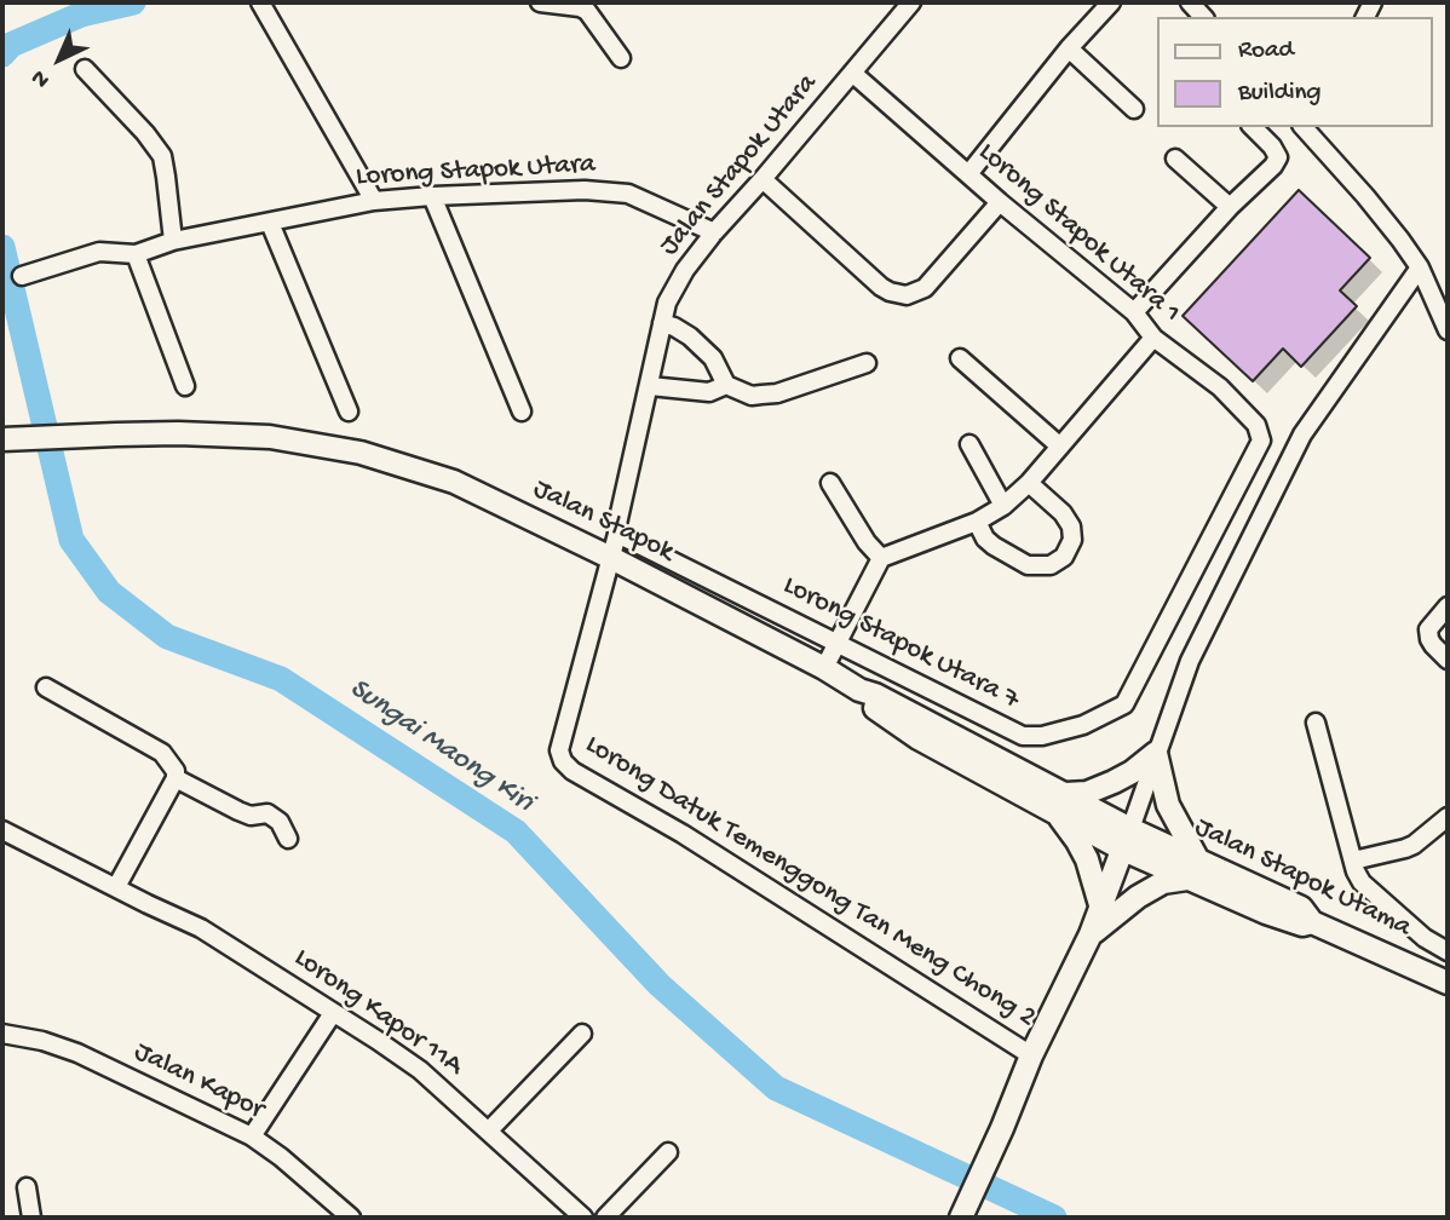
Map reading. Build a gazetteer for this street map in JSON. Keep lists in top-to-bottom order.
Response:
{
  "streets": {
    "main road": ["Jalan Stapok", "Jalan Stapok Utama"],
    "street": [
      "Jalan Stapok Utara",
      "Lorong Stapok Utara",
      "Lorong Stapok Utara 1",
      "Lorong Stapok Utara 7",
      "Lorong Datuk Temenggong Tan Meng Chong 2",
      "Lorong Kapor 11A",
      "Jalan Kapor"
    ]
  },
  "crossings": [
    ["Jalan Stapok Utara", "Lorong Stapok Utara"],
    ["Jalan Stapok Utara", "Lorong Stapok Utara 1"],
    ["Jalan Stapok Utara", "Jalan Stapok"],
    ["Jalan Stapok Utara", "Lorong Stapok Utara 7"],
    ["Jalan Stapok Utara", "Lorong Datuk Temenggong Tan Meng Chong 2"],
    ["Lorong Stapok Utara 1", "Lorong Stapok Utara 7"],
    ["Jalan Stapok", "Jalan Stapok Utama"],
    ["Jalan Stapok", "Lorong Datuk Temenggong Tan Meng Chong 2"]
  ],
  "water": ["Sungai Maong Kiri"],
  "legend": ["Road", "Building"],
  "north": "bottom left"
}
